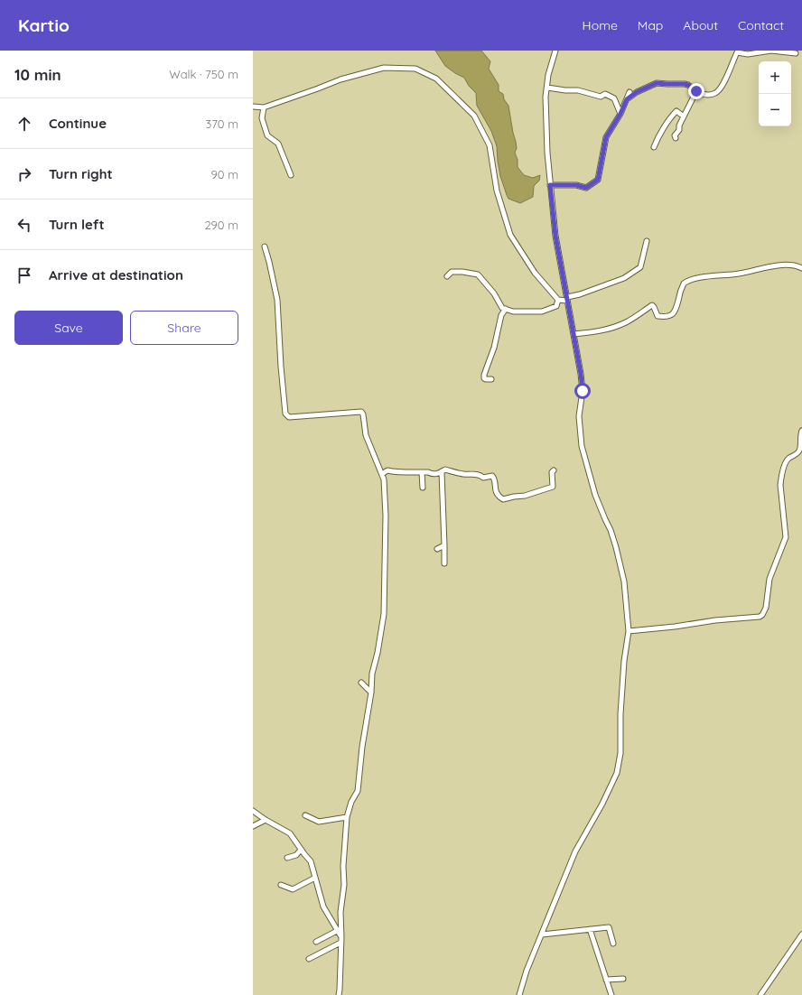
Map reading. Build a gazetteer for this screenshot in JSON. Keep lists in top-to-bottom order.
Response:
{
  "page": {
    "header": "Kartio",
    "nav": [
      "Home",
      "Map",
      "About",
      "Contact"
    ],
    "heading": ["10 min", "Walk · 750 m"],
    "map_buttons": ["+", "−"],
    "list": [
      ["Continue", "370 m"],
      ["Turn right", "90 m"],
      ["Turn left", "290 m"],
      "Arrive at destination"
    ],
    "buttons": ["Save", "Share"]
  }
}
